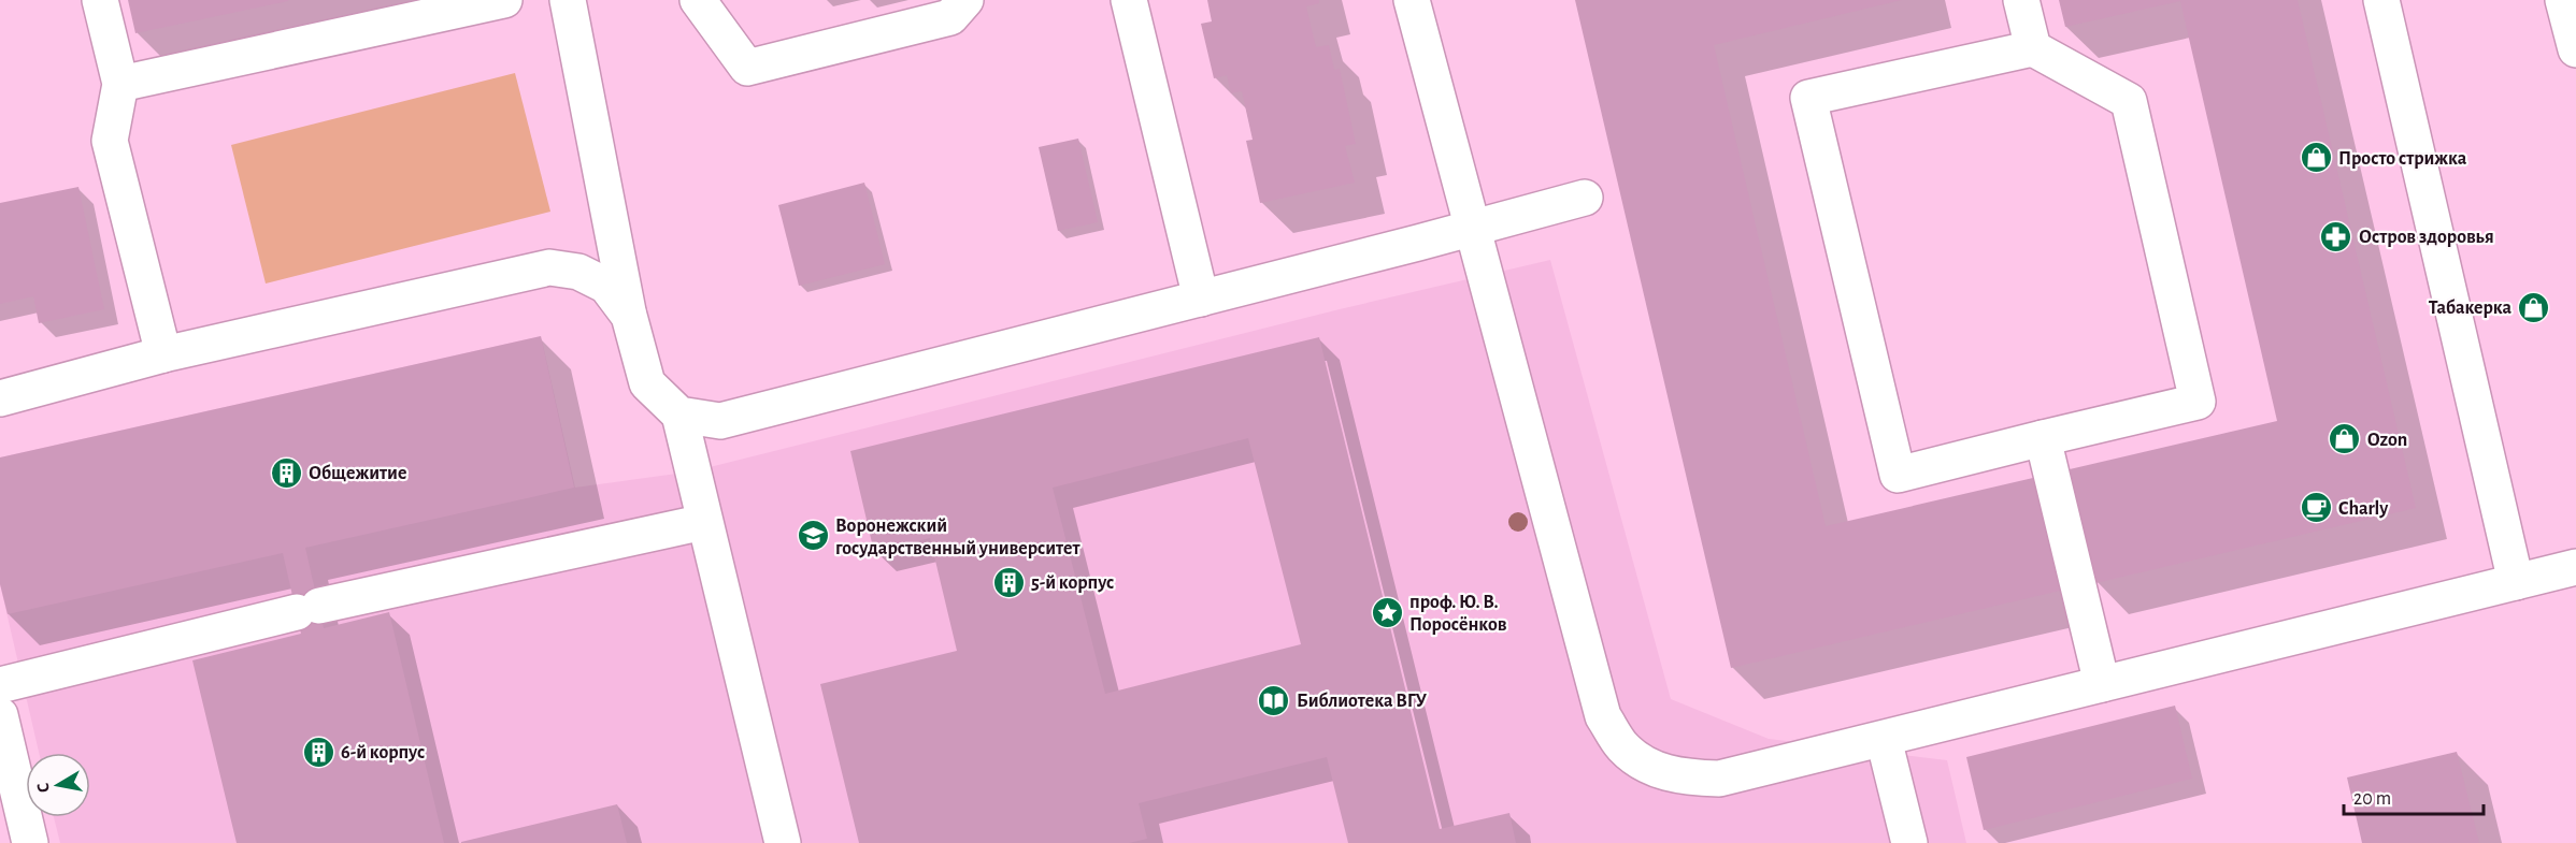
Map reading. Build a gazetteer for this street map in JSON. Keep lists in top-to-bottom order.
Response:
{
  "places": {
    "shop": ["Просто стрижка", "Табакерка", "Ozon"],
    "pharmacy": ["Остров здоровья"],
    "building": ["Общежитие", "5-й корпус", "6-й корпус"],
    "cafe": ["Charly"],
    "school or university": ["Воронежский государственный университет"],
    "place": ["проф. Ю. В. Поросёнков"],
    "library": ["Библиотека ВГУ"]
  },
  "scale_bar": "20 m",
  "north": "left"
}
